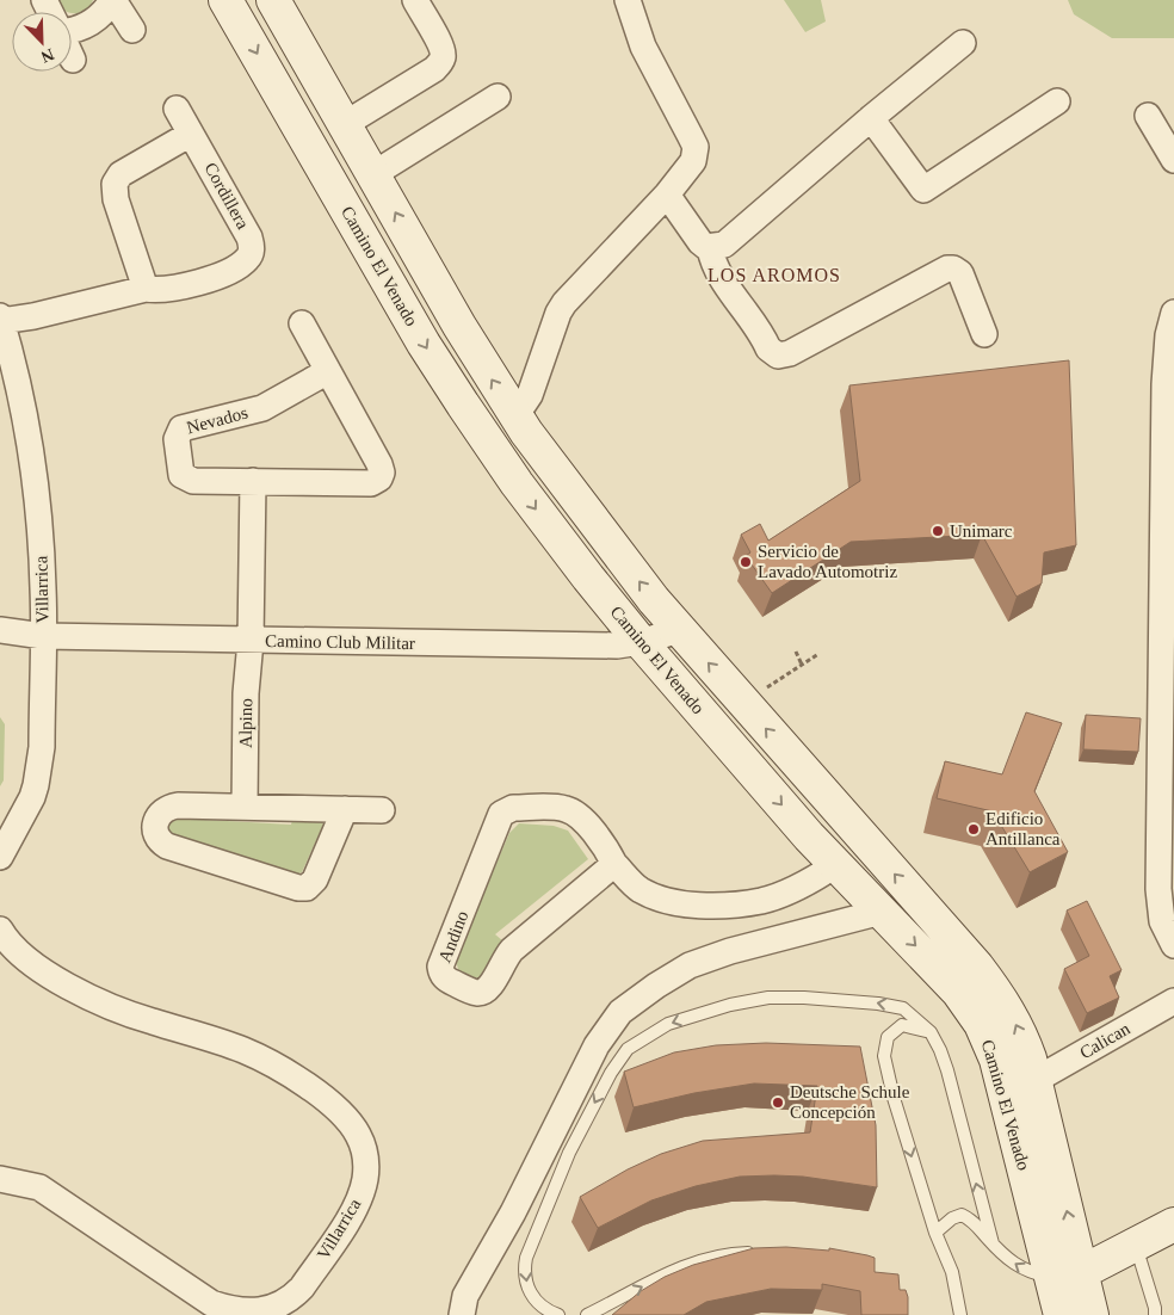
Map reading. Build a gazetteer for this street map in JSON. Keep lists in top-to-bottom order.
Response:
{
  "streets": {
    "street": [
      "Cordillera",
      "Camino El Venado",
      "Nevados",
      "Villarrica",
      "Camino Club Militar",
      "Alpino",
      "Andino",
      "Calican"
    ]
  },
  "crossings": [
    ["Cordillera", "Villarrica"],
    ["Camino El Venado", "Camino Club Militar"],
    ["Camino El Venado", "Andino"],
    ["Camino El Venado", "Calican"],
    ["Villarrica", "Camino Club Militar"],
    ["Camino Club Militar", "Alpino"]
  ],
  "districts": ["LOS AROMOS"],
  "places": [
    "Unimarc",
    "Servicio de Lavado Automotriz",
    "Edificio Antillanca",
    "Deutsche Schule Concepción"
  ],
  "north": "bottom right"
}
